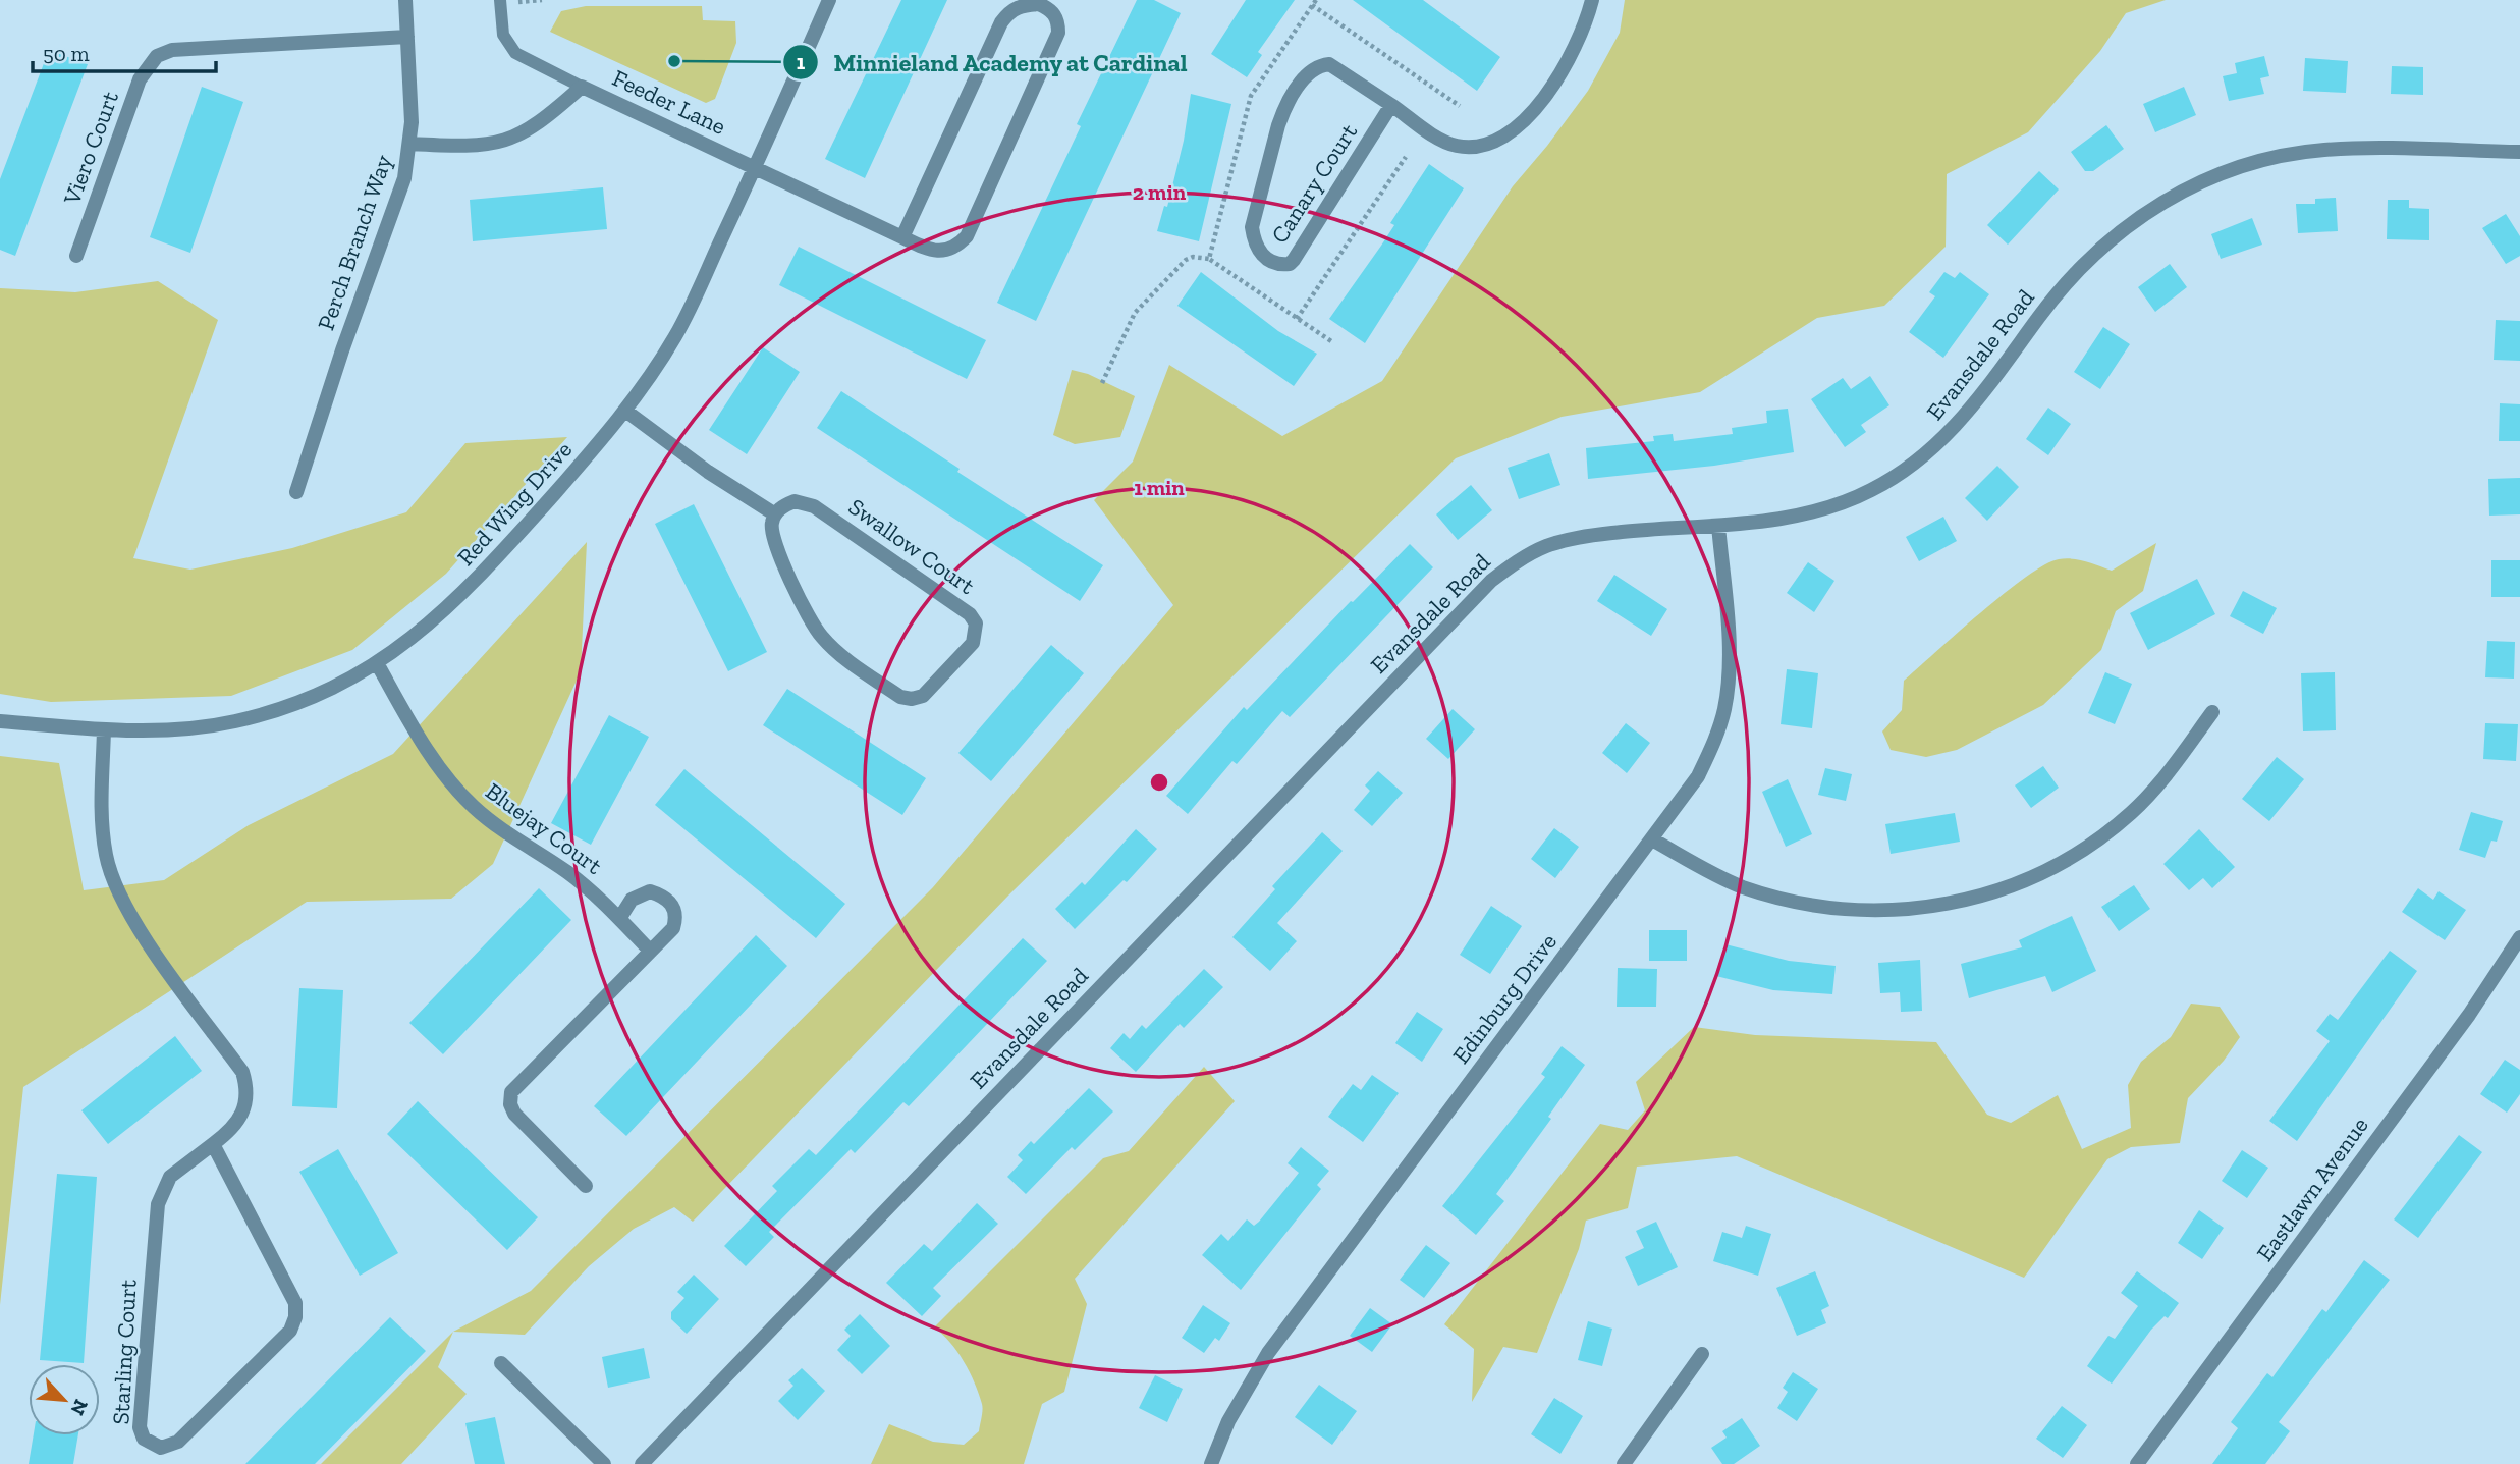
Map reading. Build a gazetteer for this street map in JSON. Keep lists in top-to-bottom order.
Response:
{
  "streets": {
    "street": [
      "Feeder Lane",
      "Viero Court",
      "Canary Court",
      "Perch Branch Way",
      "Evansdale Road",
      "Red Wing Drive",
      "Swallow Court",
      "Bluejay Court",
      "Edinburg Drive",
      "Eastlawn Avenue",
      "Starling Court"
    ]
  },
  "crossings": [
    ["Feeder Lane", "Perch Branch Way"],
    ["Feeder Lane", "Red Wing Drive"],
    ["Viero Court", "Perch Branch Way"],
    ["Evansdale Road", "Edinburg Drive"],
    ["Red Wing Drive", "Bluejay Court"],
    ["Red Wing Drive", "Starling Court"]
  ],
  "places": ["Minnieland Academy at Cardinal"],
  "scale_bar": "50 m",
  "north": "bottom right",
  "rings": ["2 min", "1 min"]
}
